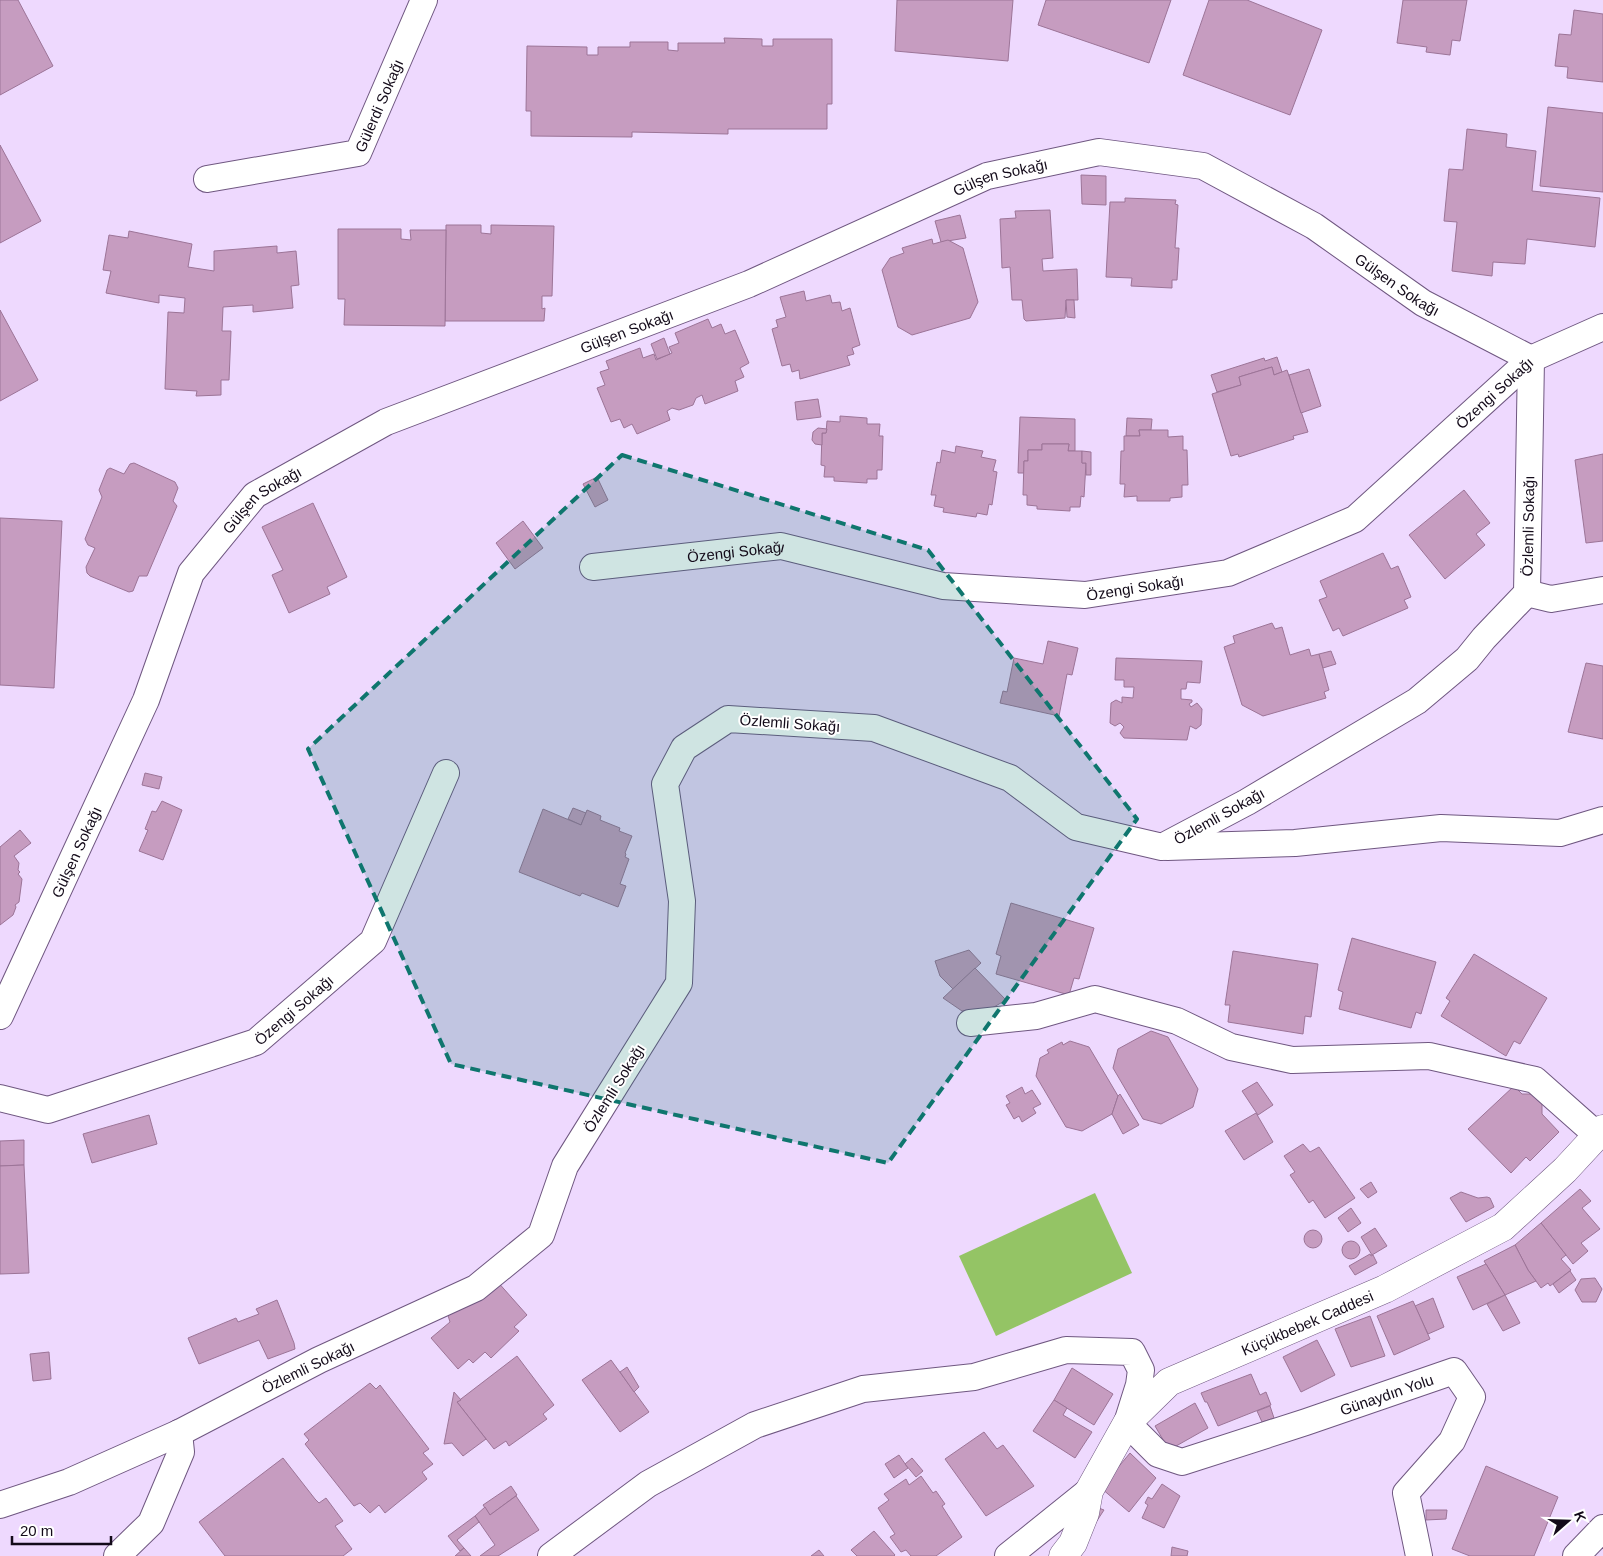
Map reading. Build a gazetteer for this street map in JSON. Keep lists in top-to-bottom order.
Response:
{
  "streets": {
    "street": [
      "Gülerdi Sokağı",
      "Gülşen Sokağı",
      "Özengi Sokağı",
      "Özlemli Sokağı",
      "Küçükbebek Caddesi",
      "Günaydın Yolu"
    ]
  },
  "crossings": [
    ["Gülşen Sokağı", "Özengi Sokağı"],
    ["Gülşen Sokağı", "Özlemli Sokağı"],
    ["Özengi Sokağı", "Özlemli Sokağı"],
    ["Küçükbebek Caddesi", "Günaydın Yolu"]
  ],
  "scale_bar": "20 m",
  "north": "right"
}
